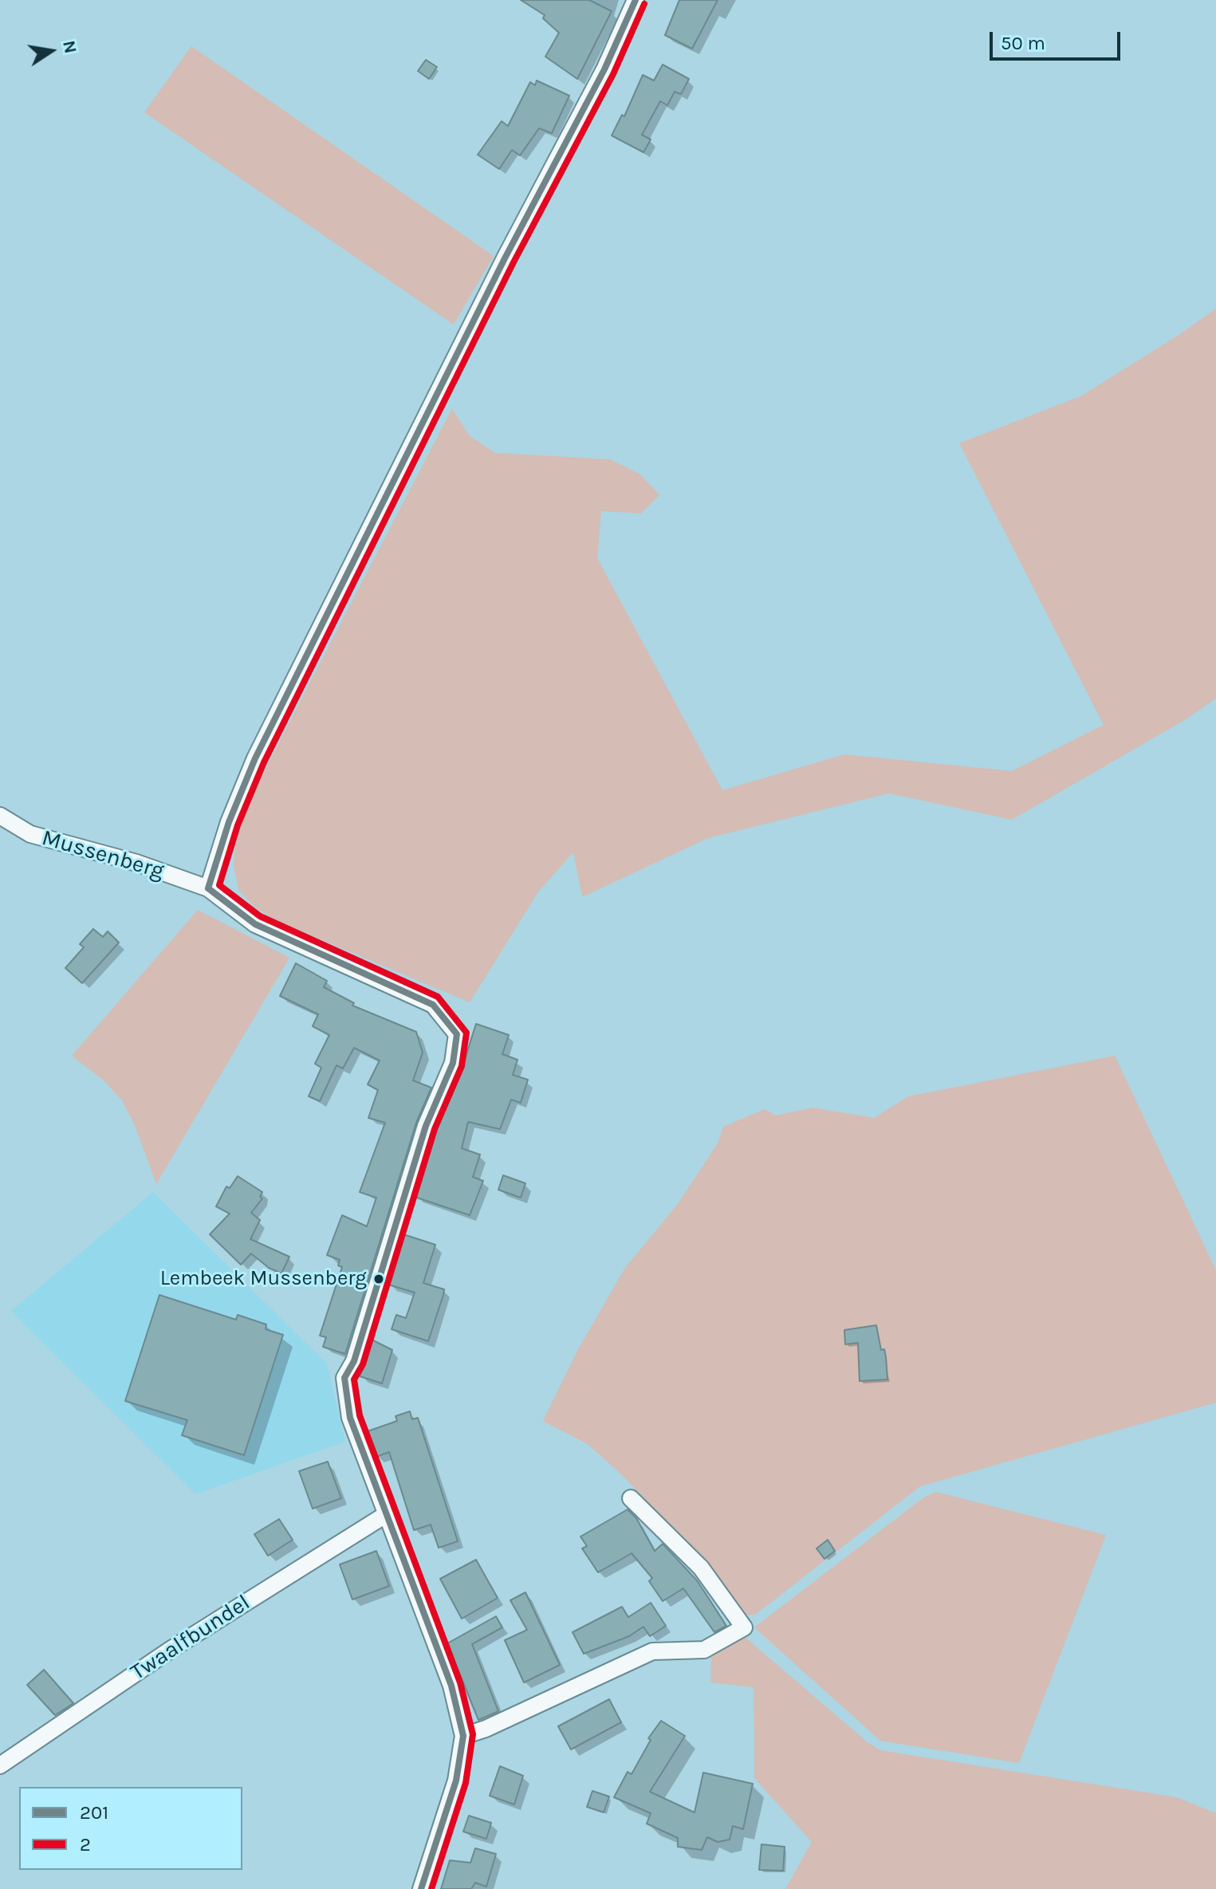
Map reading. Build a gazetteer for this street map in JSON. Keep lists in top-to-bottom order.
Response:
{
  "streets": {
    "street": ["Mussenberg", "Twaalfbundel"]
  },
  "crossings": [
    ["Mussenberg", "Twaalfbundel"]
  ],
  "places": ["Lembeek Mussenberg"],
  "lines": ["transit line 201", "transit line 2"],
  "legend": ["201", "2"],
  "scale_bar": "50 m",
  "north": "right"
}
